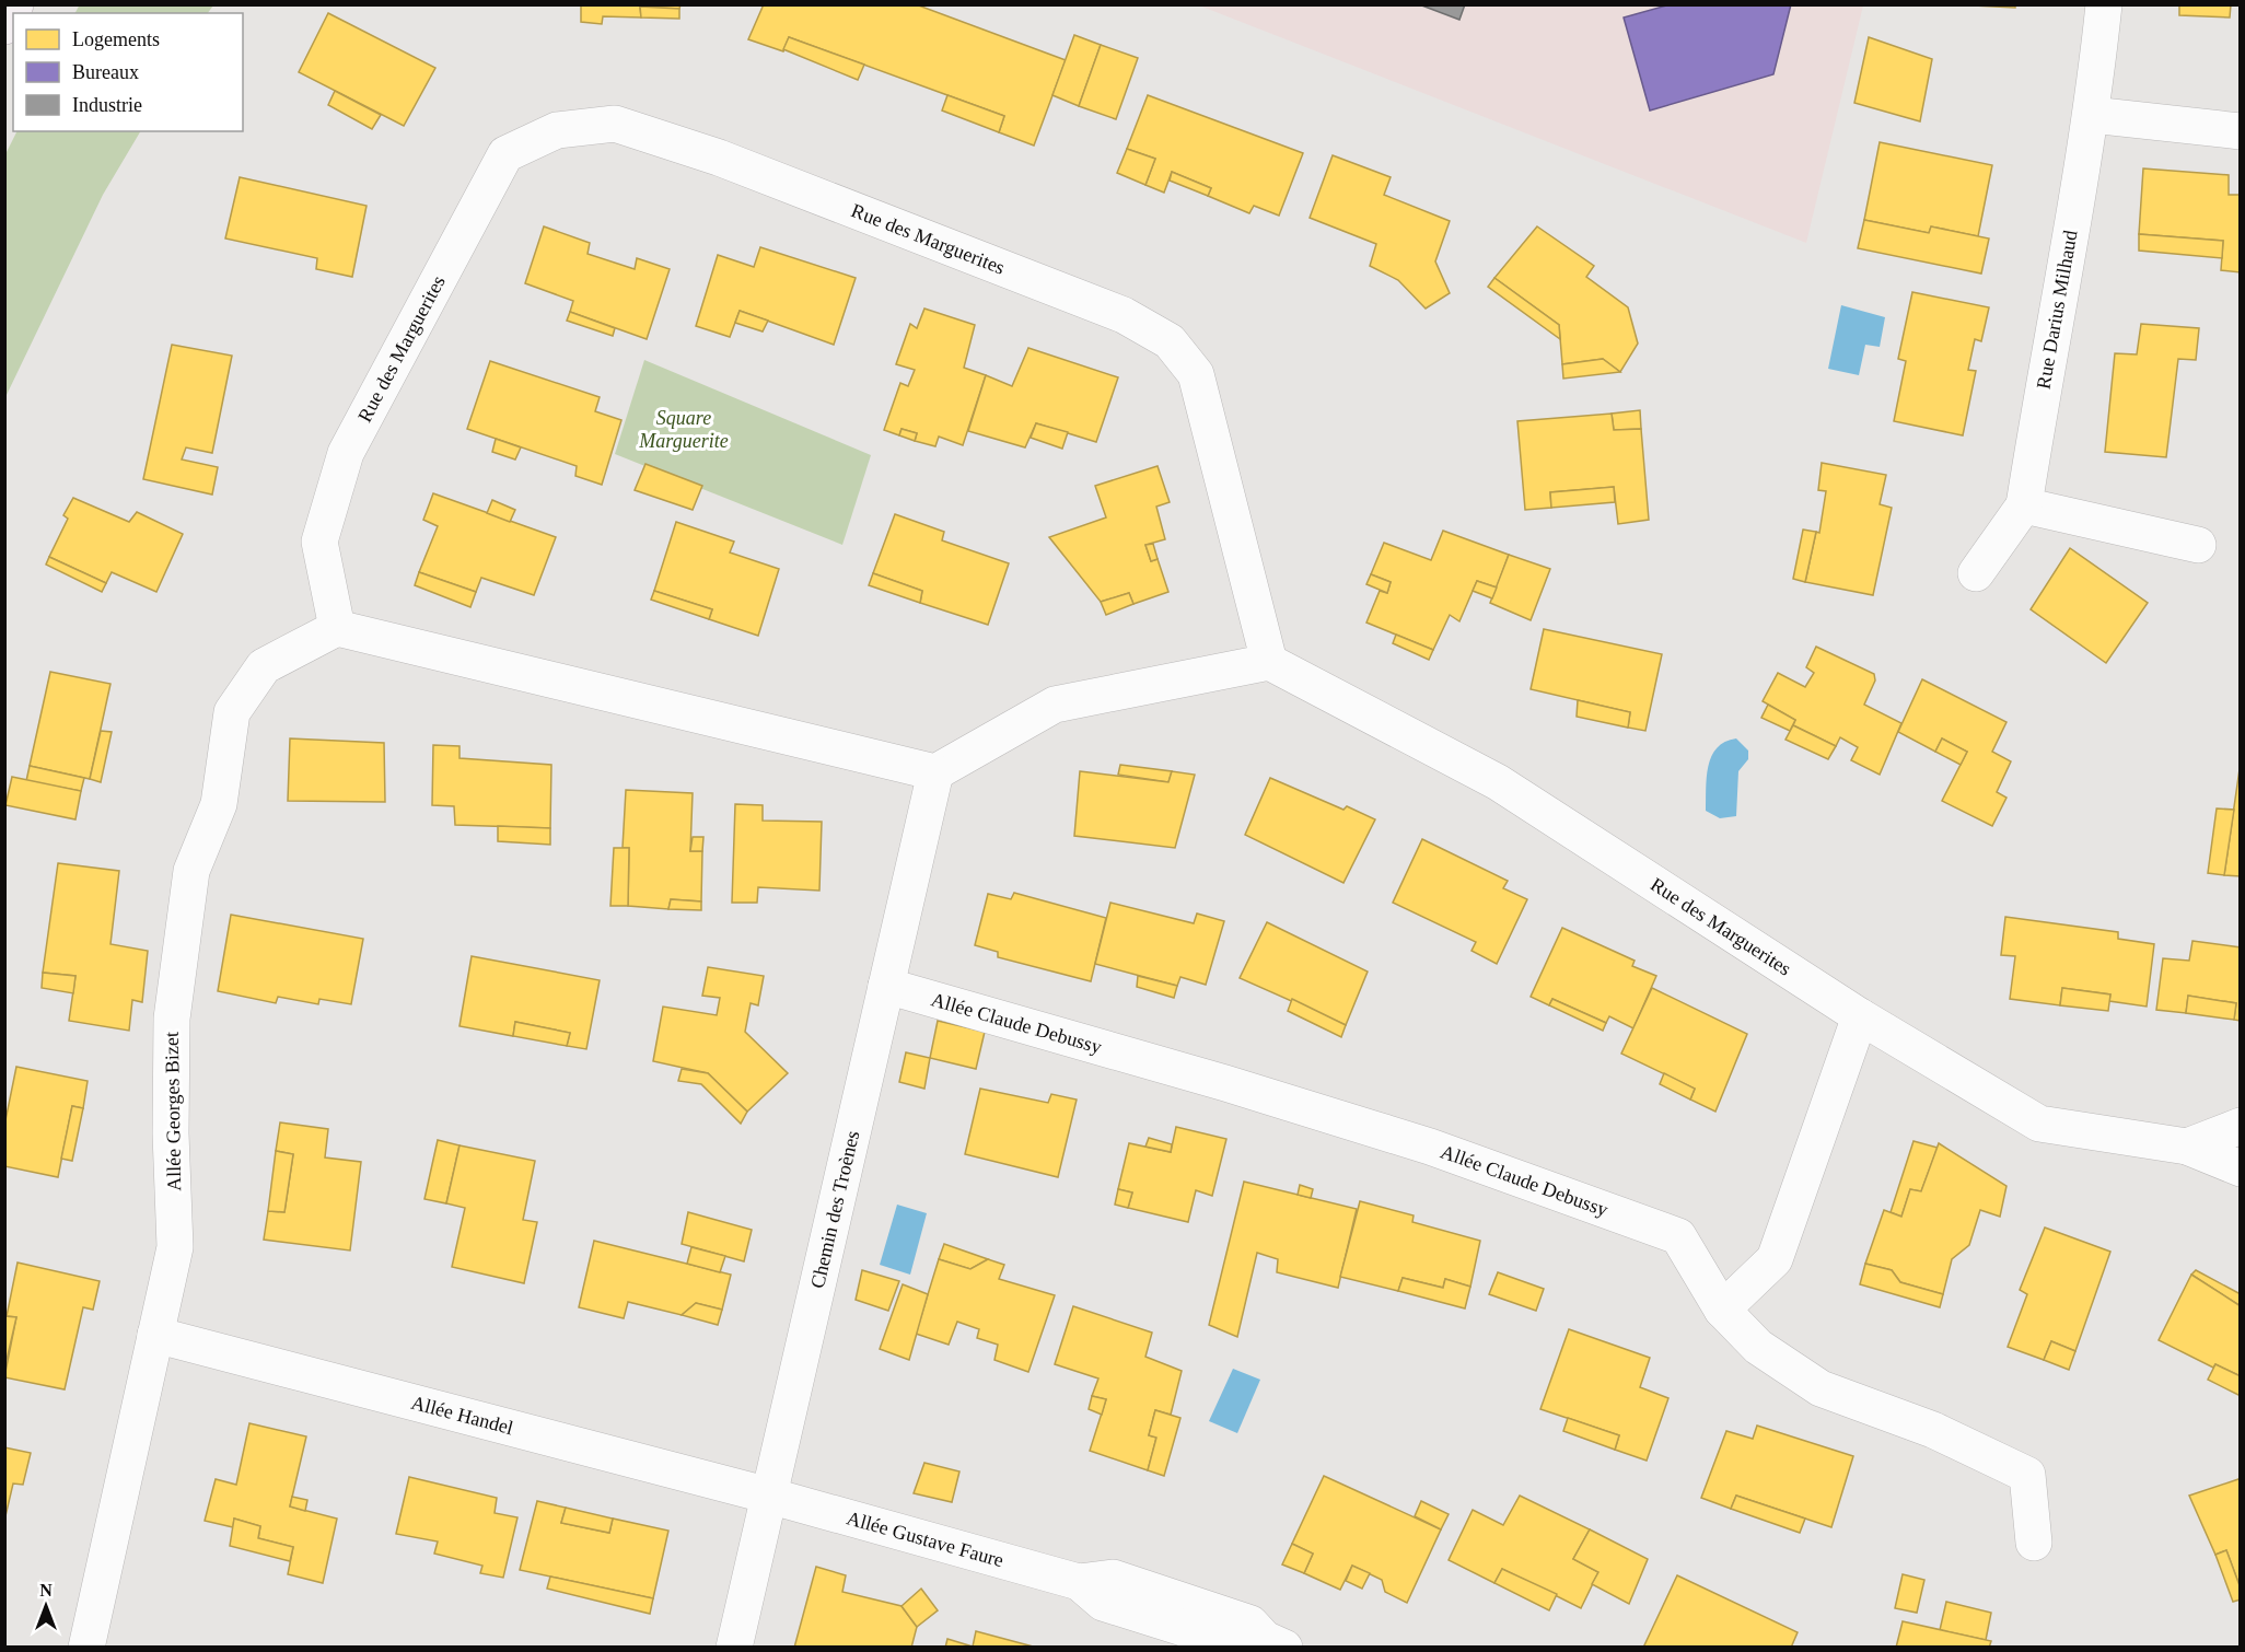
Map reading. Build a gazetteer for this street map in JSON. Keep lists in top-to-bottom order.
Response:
{
  "streets": {
    "street": [
      "Rue des Marguerites",
      "Rue Darius Milhaud",
      "Allée Claude Debussy",
      "Allée Georges Bizet",
      "Chemin des Troènes",
      "Allée Handel",
      "Allée Gustave Faure"
    ]
  },
  "crossings": [
    ["Rue des Marguerites", "Allée Georges Bizet"],
    ["Allée Claude Debussy", "Chemin des Troènes"],
    ["Allée Georges Bizet", "Allée Handel"],
    ["Chemin des Troènes", "Allée Handel"],
    ["Chemin des Troènes", "Allée Gustave Faure"],
    ["Allée Handel", "Allée Gustave Faure"]
  ],
  "parks": ["Square Marguerite"],
  "legend": ["Logements", "Bureaux", "Industrie"],
  "north": "top"
}
